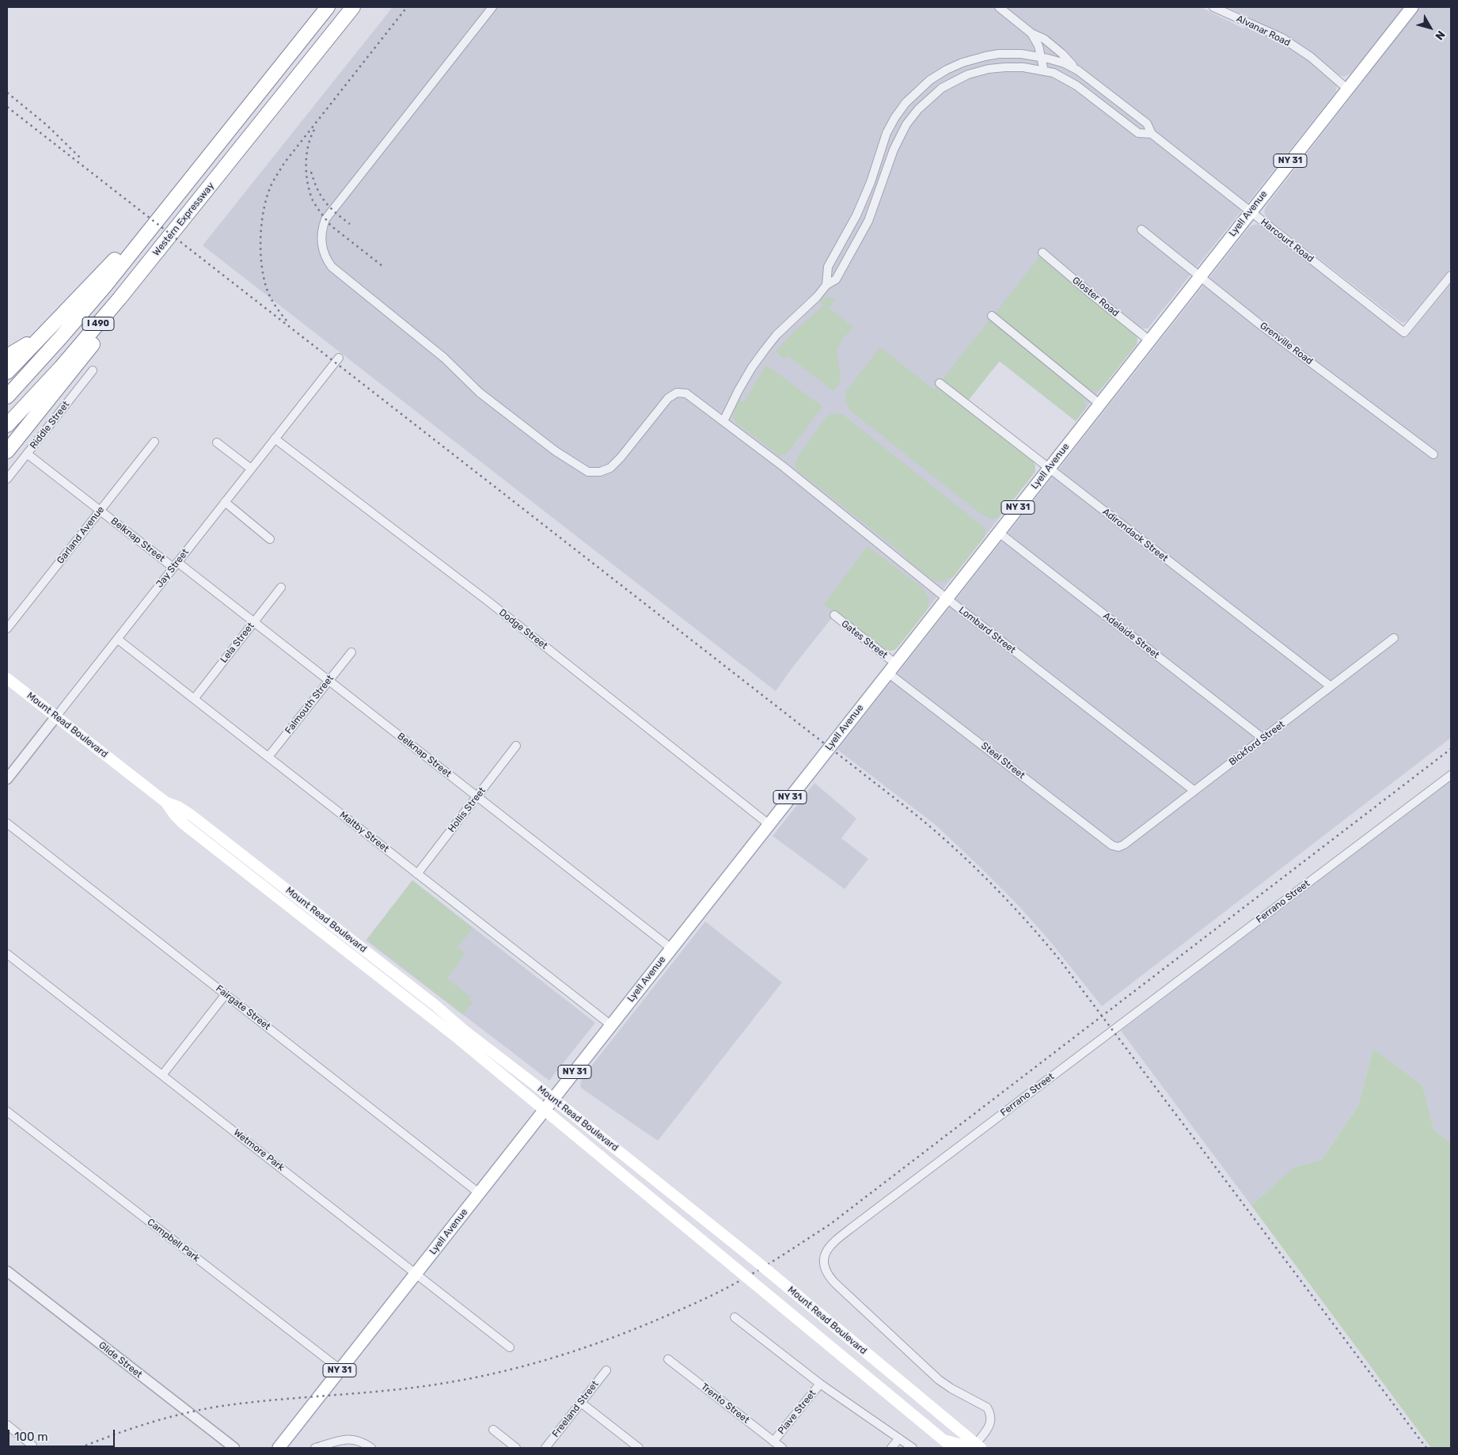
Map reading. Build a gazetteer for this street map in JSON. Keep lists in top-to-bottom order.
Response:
{
  "streets": {
    "highway": ["Western Expressway", "I 490"],
    "main road": ["NY 31", "Lyell Avenue", "Mount Read Boulevard"],
    "street": [
      "Alvanar Road",
      "Harcourt Road",
      "Gloster Road",
      "Grenville Road",
      "Riddle Street",
      "Garland Avenue",
      "Adirondack Street",
      "Belknap Street",
      "Jay Street",
      "Dodge Street",
      "Lombard Street",
      "Adelaide Street",
      "Gates Street",
      "Lela Street",
      "Falmouth Street",
      "Bickford Street",
      "Steel Street",
      "Hollis Street",
      "Maltby Street",
      "Ferrano Street",
      "Fairgate Street",
      "Wetmore Park",
      "Campbell Park",
      "Glide Street",
      "Trento Street",
      "Freeland Street",
      "Piave Street"
    ]
  },
  "crossings": [
    ["Alvanar Road", "Lyell Avenue"],
    ["Lyell Avenue", "Harcourt Road"],
    ["Lyell Avenue", "Gloster Road"],
    ["Lyell Avenue", "Grenville Road"],
    ["Lyell Avenue", "Adirondack Street"],
    ["Lyell Avenue", "Belknap Street"],
    ["Lyell Avenue", "Dodge Street"],
    ["Lyell Avenue", "Lombard Street"],
    ["Lyell Avenue", "Adelaide Street"],
    ["Lyell Avenue", "Gates Street"],
    ["Lyell Avenue", "Mount Read Boulevard"],
    ["Lyell Avenue", "Steel Street"],
    ["Lyell Avenue", "Maltby Street"],
    ["Lyell Avenue", "Fairgate Street"],
    ["Lyell Avenue", "Wetmore Park"],
    ["Lyell Avenue", "Campbell Park"],
    ["Riddle Street", "Belknap Street"],
    ["Garland Avenue", "Belknap Street"],
    ["Adirondack Street", "Bickford Street"],
    ["Belknap Street", "Jay Street"],
    ["Belknap Street", "Lela Street"],
    ["Belknap Street", "Falmouth Street"],
    ["Belknap Street", "Hollis Street"],
    ["Jay Street", "Dodge Street"],
    ["Jay Street", "Mount Read Boulevard"],
    ["Jay Street", "Maltby Street"],
    ["Lombard Street", "Bickford Street"],
    ["Adelaide Street", "Bickford Street"],
    ["Gates Street", "Steel Street"],
    ["Lela Street", "Maltby Street"],
    ["Falmouth Street", "Maltby Street"],
    ["Mount Read Boulevard", "Ferrano Street"],
    ["Bickford Street", "Steel Street"],
    ["Hollis Street", "Maltby Street"],
    ["Trento Street", "Piave Street"]
  ],
  "scale_bar": "100 m",
  "north": "bottom right"
}
